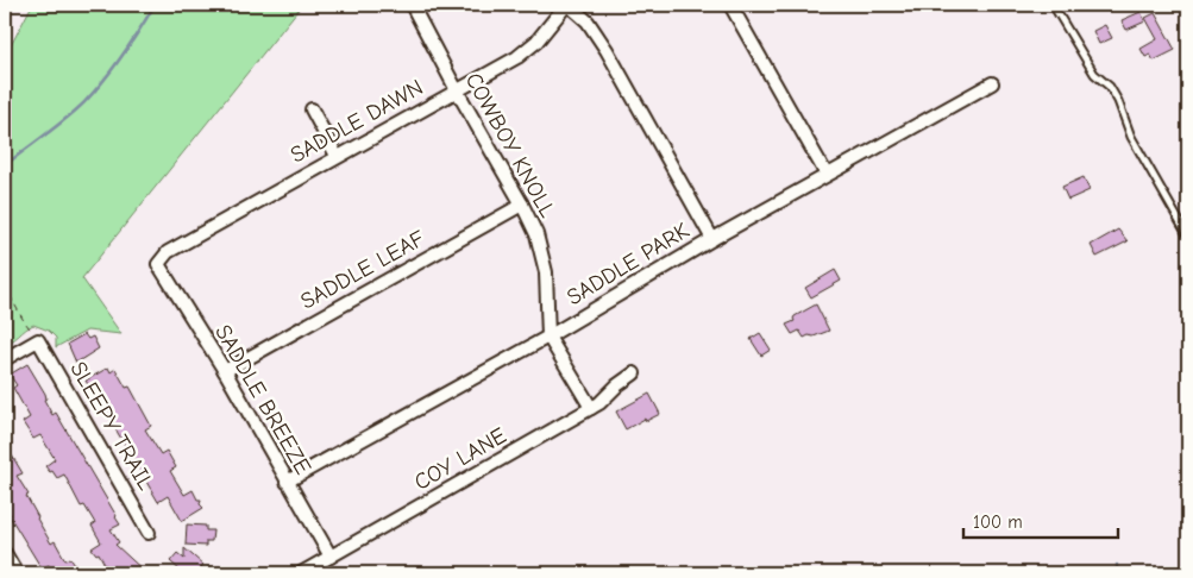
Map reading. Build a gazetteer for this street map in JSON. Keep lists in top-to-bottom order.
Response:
{
  "streets": {
    "street": [
      "SADDLE DAWN",
      "COWBOY KNOLL",
      "SADDLE PARK",
      "SADDLE LEAF",
      "SADDLE BREEZE",
      "SLEEPY TRAIL",
      "COY LANE"
    ]
  },
  "crossings": [
    ["SADDLE DAWN", "COWBOY KNOLL"],
    ["SADDLE DAWN", "SADDLE BREEZE"],
    ["COWBOY KNOLL", "SADDLE PARK"],
    ["COWBOY KNOLL", "SADDLE LEAF"],
    ["SADDLE PARK", "SADDLE BREEZE"],
    ["SADDLE LEAF", "SADDLE BREEZE"],
    ["SADDLE BREEZE", "COY LANE"]
  ],
  "scale_bar": "100 m"
}
